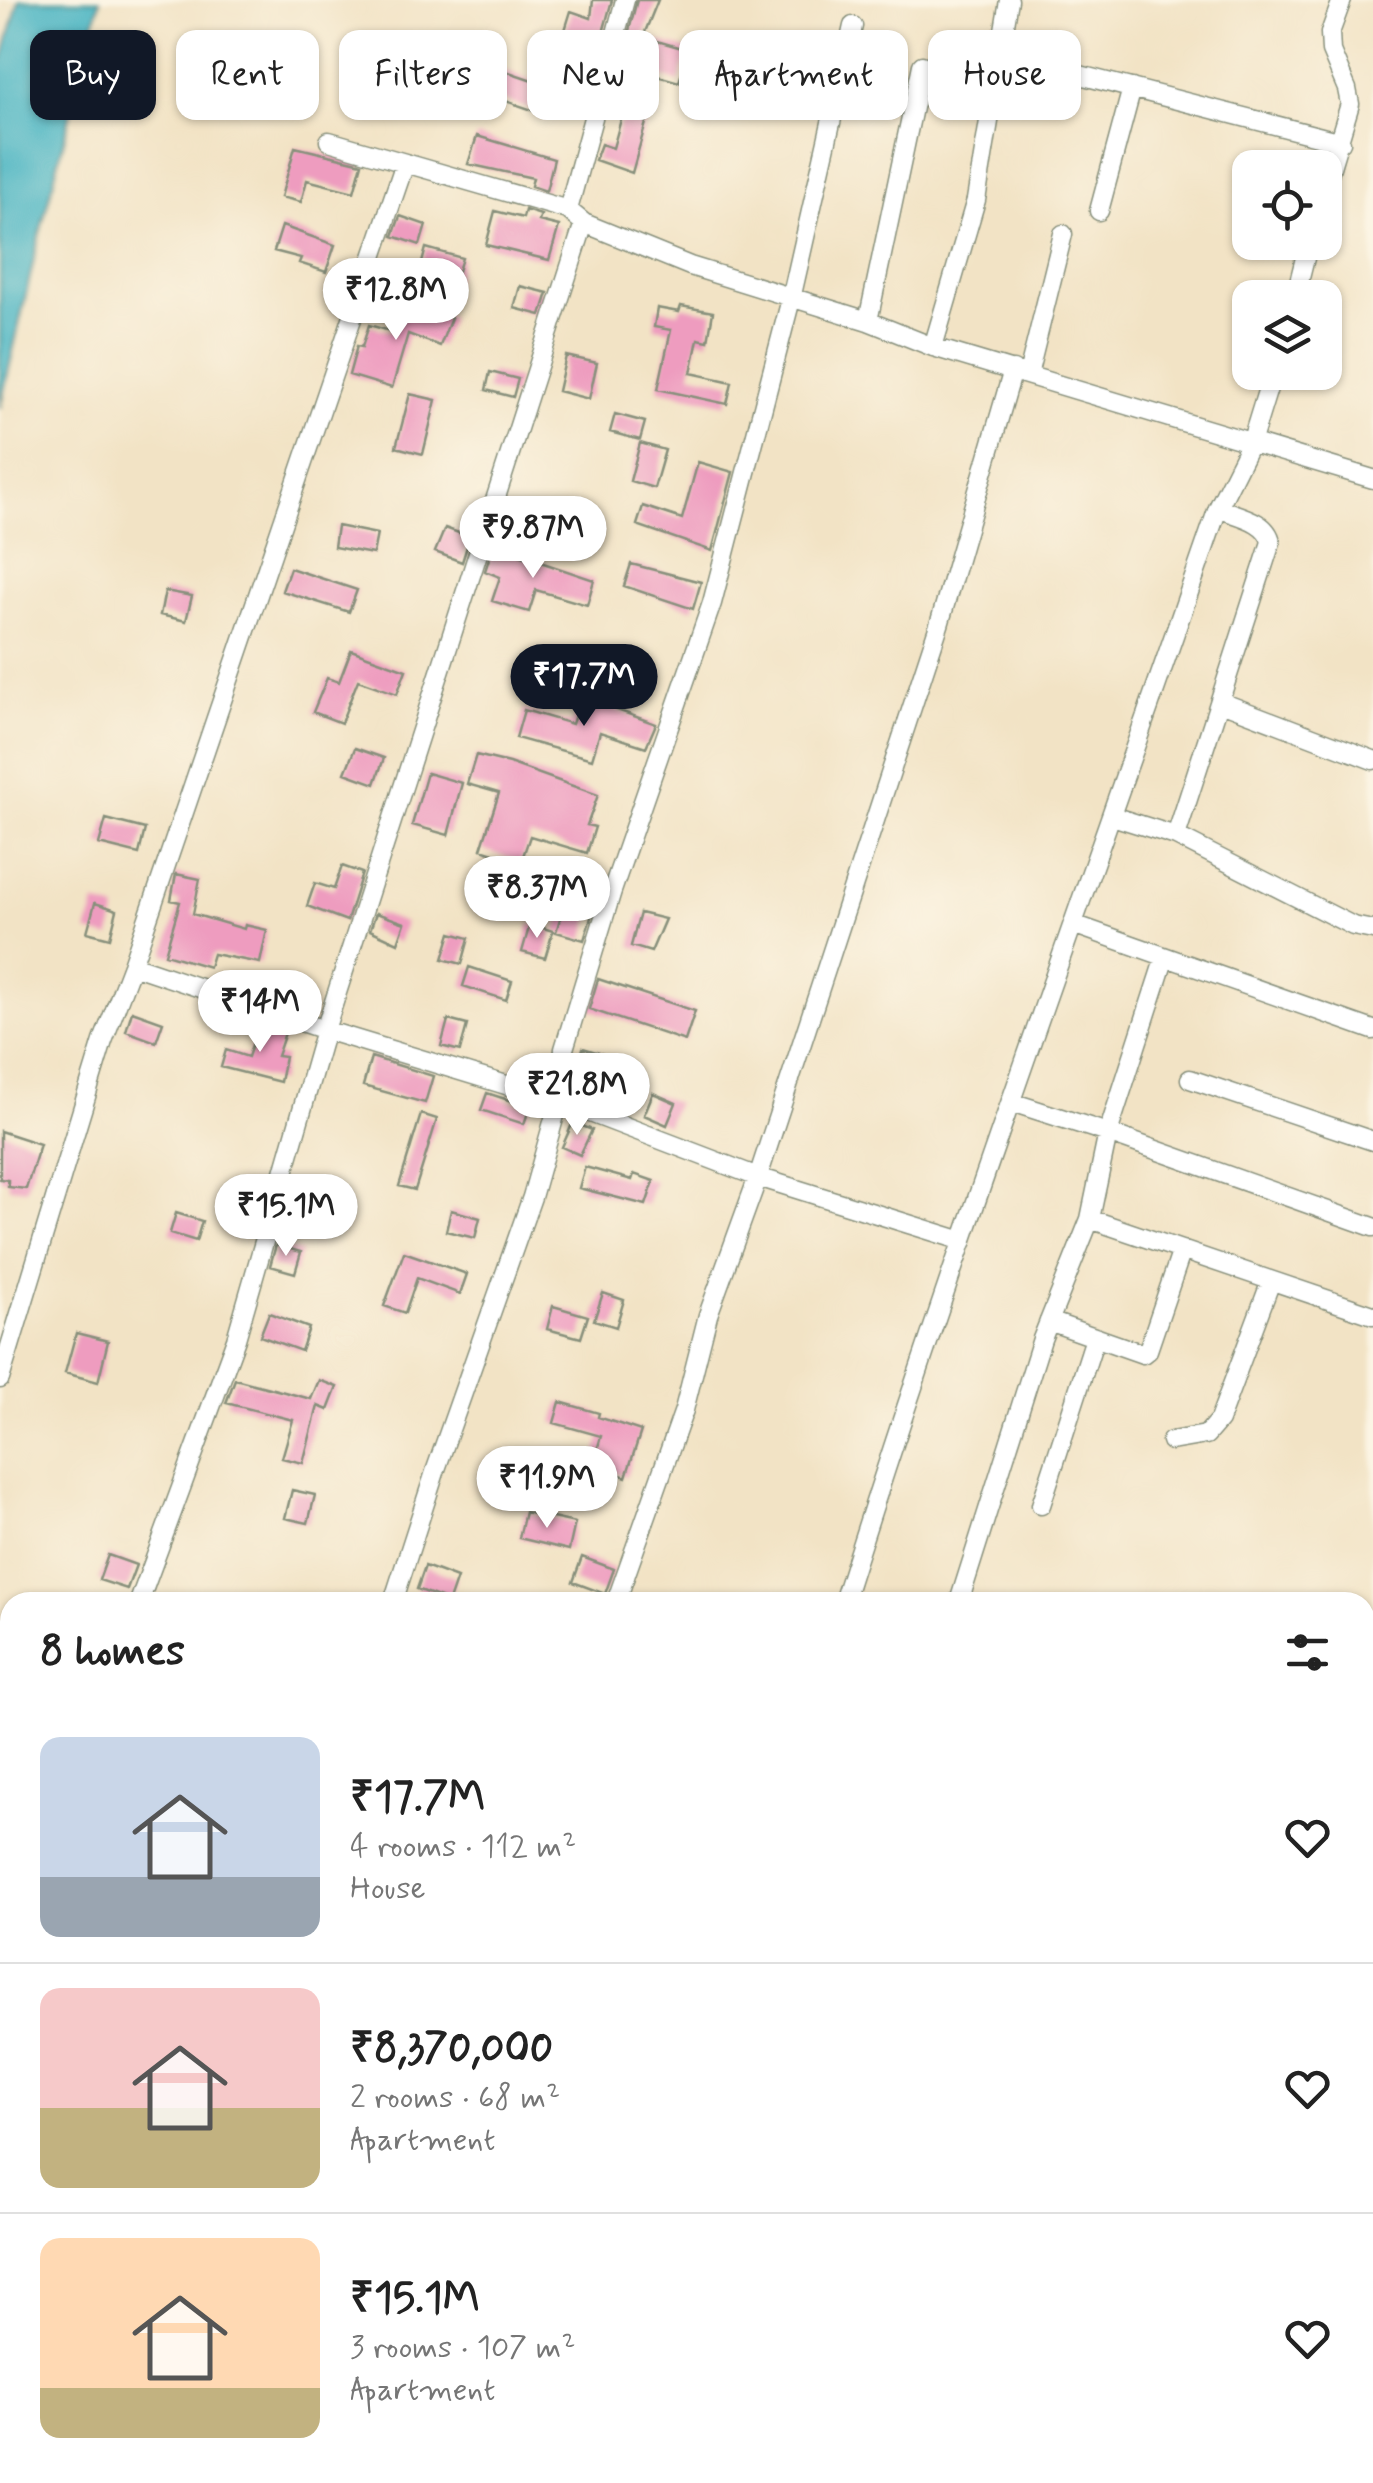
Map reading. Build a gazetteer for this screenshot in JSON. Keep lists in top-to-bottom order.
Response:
{
  "page": {
    "chip": [
      "Buy",
      "Rent",
      "Filters",
      "New",
      "Apartment",
      "House"
    ],
    "price": [
      "₹12.8M",
      "₹9.87M",
      "₹17.7M",
      "₹8.37M",
      "₹14M",
      "₹21.8M",
      "₹15.1M",
      "₹11.9M"
    ],
    "heading": "8 homes",
    "list": [
      {
        "name": "₹17.7M",
        "note": "4 rooms · 112 m² · House"
      },
      {
        "name": "₹8,370,000",
        "note": "2 rooms · 68 m² · Apartment"
      },
      {
        "name": "₹15.1M",
        "note": "3 rooms · 107 m² · Apartment"
      }
    ]
  }
}
